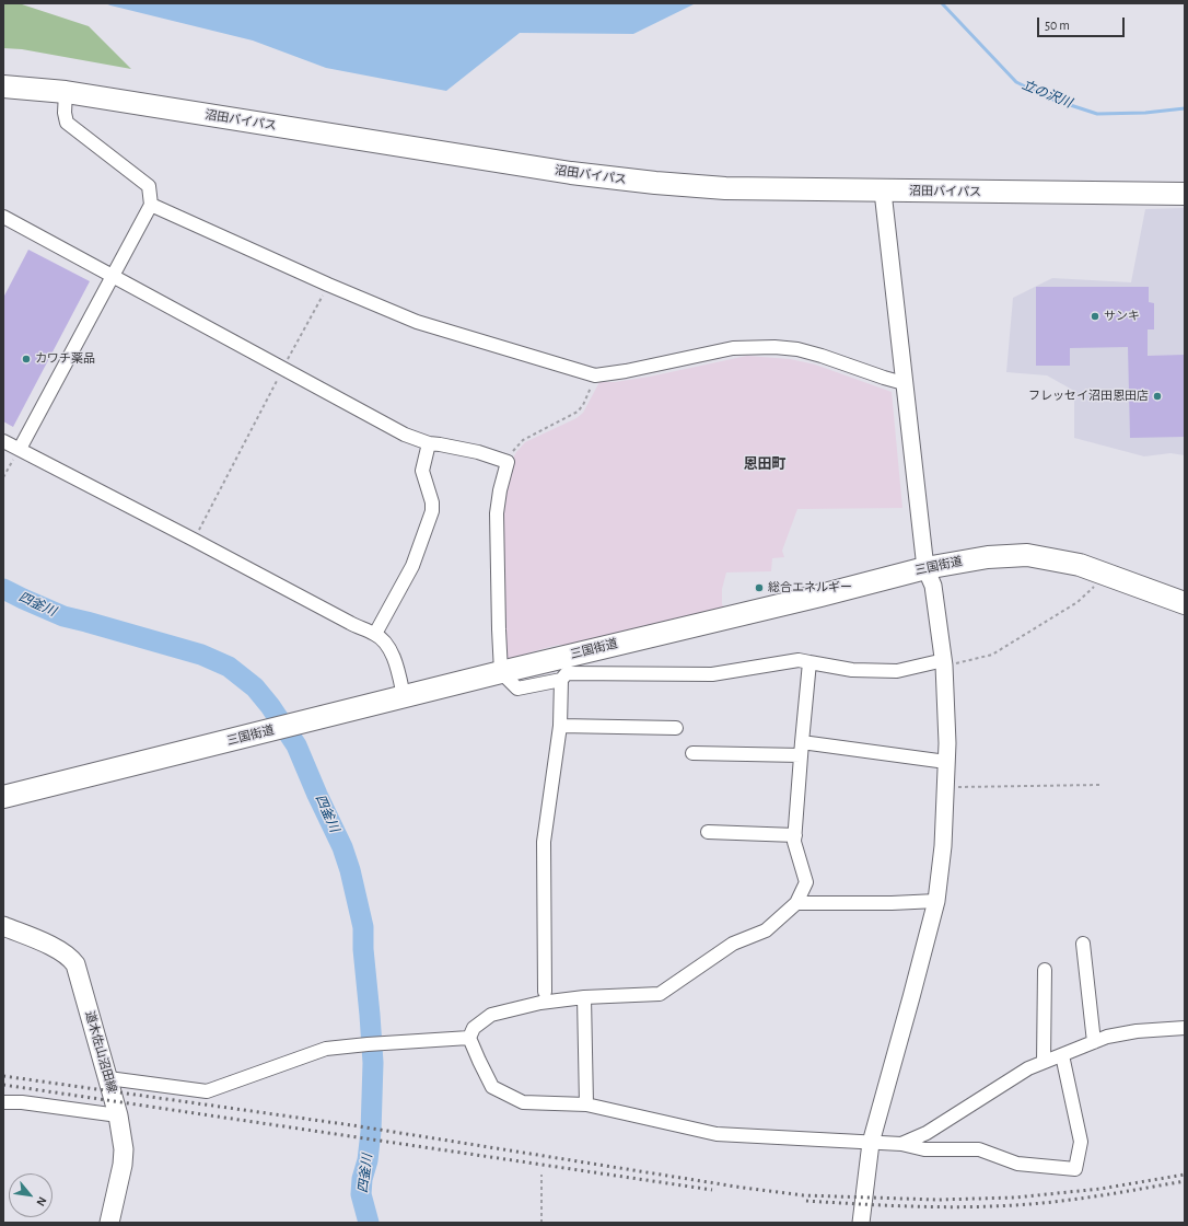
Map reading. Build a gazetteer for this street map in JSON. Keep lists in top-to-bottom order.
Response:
{
  "streets": {
    "highway": ["沼田バイパス", "三国街道"],
    "main road": ["道木佐山沼田線"]
  },
  "districts": ["恩田町"],
  "water": ["立の沢川", "四釜川"],
  "places": [
    "サンキ",
    "カワチ薬品",
    "フレッセイ沼田恩田店",
    "総合エネルギー"
  ],
  "scale_bar": "50 m",
  "north": "bottom right"
}
